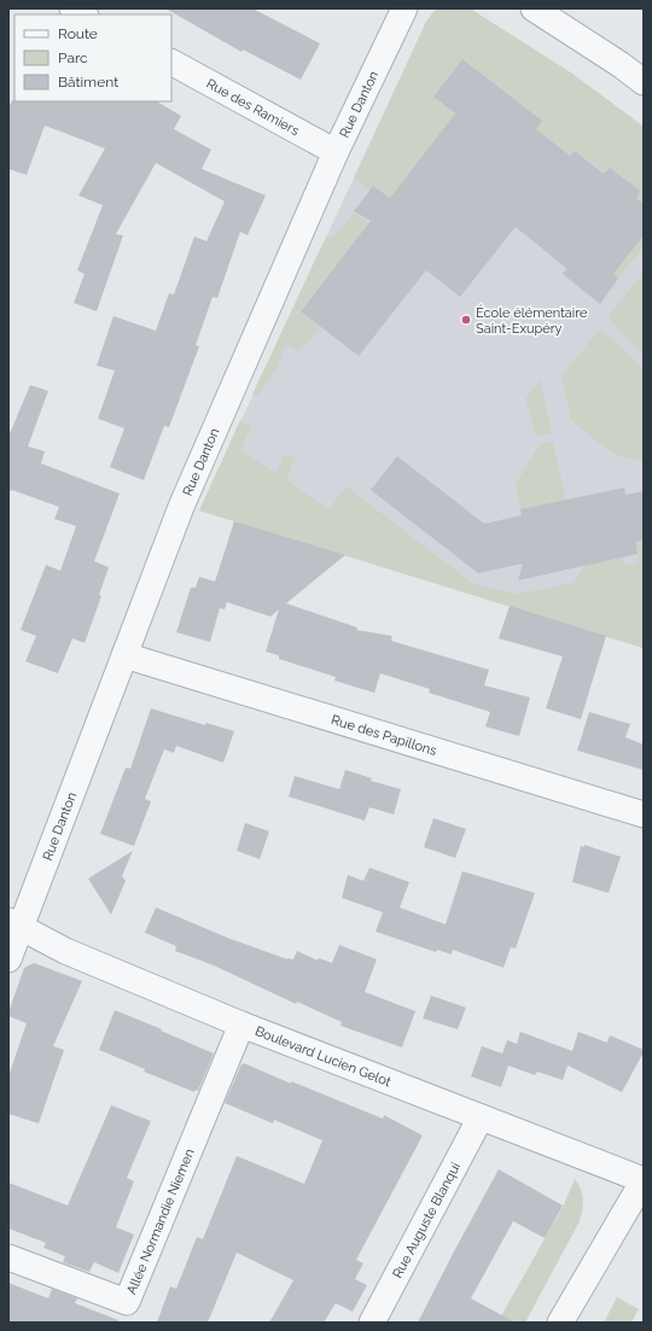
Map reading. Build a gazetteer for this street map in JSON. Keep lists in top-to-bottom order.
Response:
{
  "streets": {
    "street": [
      "Rue Danton",
      "Rue des Ramiers",
      "Rue des Papillons",
      "Boulevard Lucien Gelot",
      "Rue Auguste Blanqui",
      "Allée Normandie Niemen"
    ]
  },
  "crossings": [
    ["Rue Danton", "Rue des Ramiers"],
    ["Rue Danton", "Rue des Papillons"],
    ["Rue Danton", "Boulevard Lucien Gelot"],
    ["Boulevard Lucien Gelot", "Rue Auguste Blanqui"],
    ["Boulevard Lucien Gelot", "Allée Normandie Niemen"]
  ],
  "places": ["École élémentaire Saint-Exupéry"],
  "legend": ["Route", "Parc", "Bâtiment"]
}
